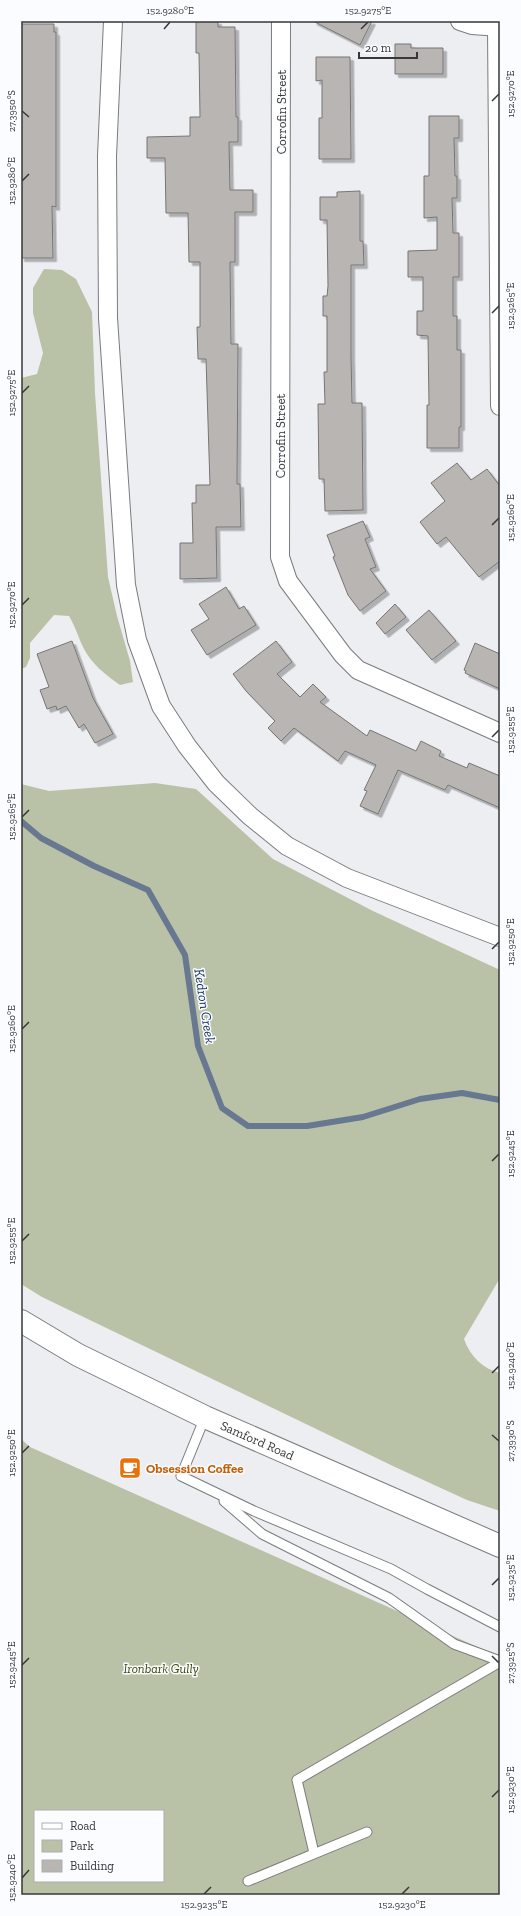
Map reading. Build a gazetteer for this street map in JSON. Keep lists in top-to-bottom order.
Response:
{
  "streets": {
    "main road": ["Samford Road"],
    "street": ["Corrofin Street"]
  },
  "water": ["Kedron Creek"],
  "parks": ["Ironbark Gully"],
  "places": {
    "cafe": ["Obsession Coffee"]
  },
  "legend": ["Road", "Park", "Building"],
  "scale_bar": "20 m",
  "coordinates": [
    "152.9280°E",
    "152.9275°E",
    "152.9270°E",
    "27.3950°S",
    "152.9265°E",
    "152.9260°E",
    "152.9255°E",
    "152.9250°E",
    "152.9245°E",
    "152.9240°E",
    "27.3930°S",
    "152.9235°E",
    "27.3925°S",
    "152.9230°E"
  ]
}
